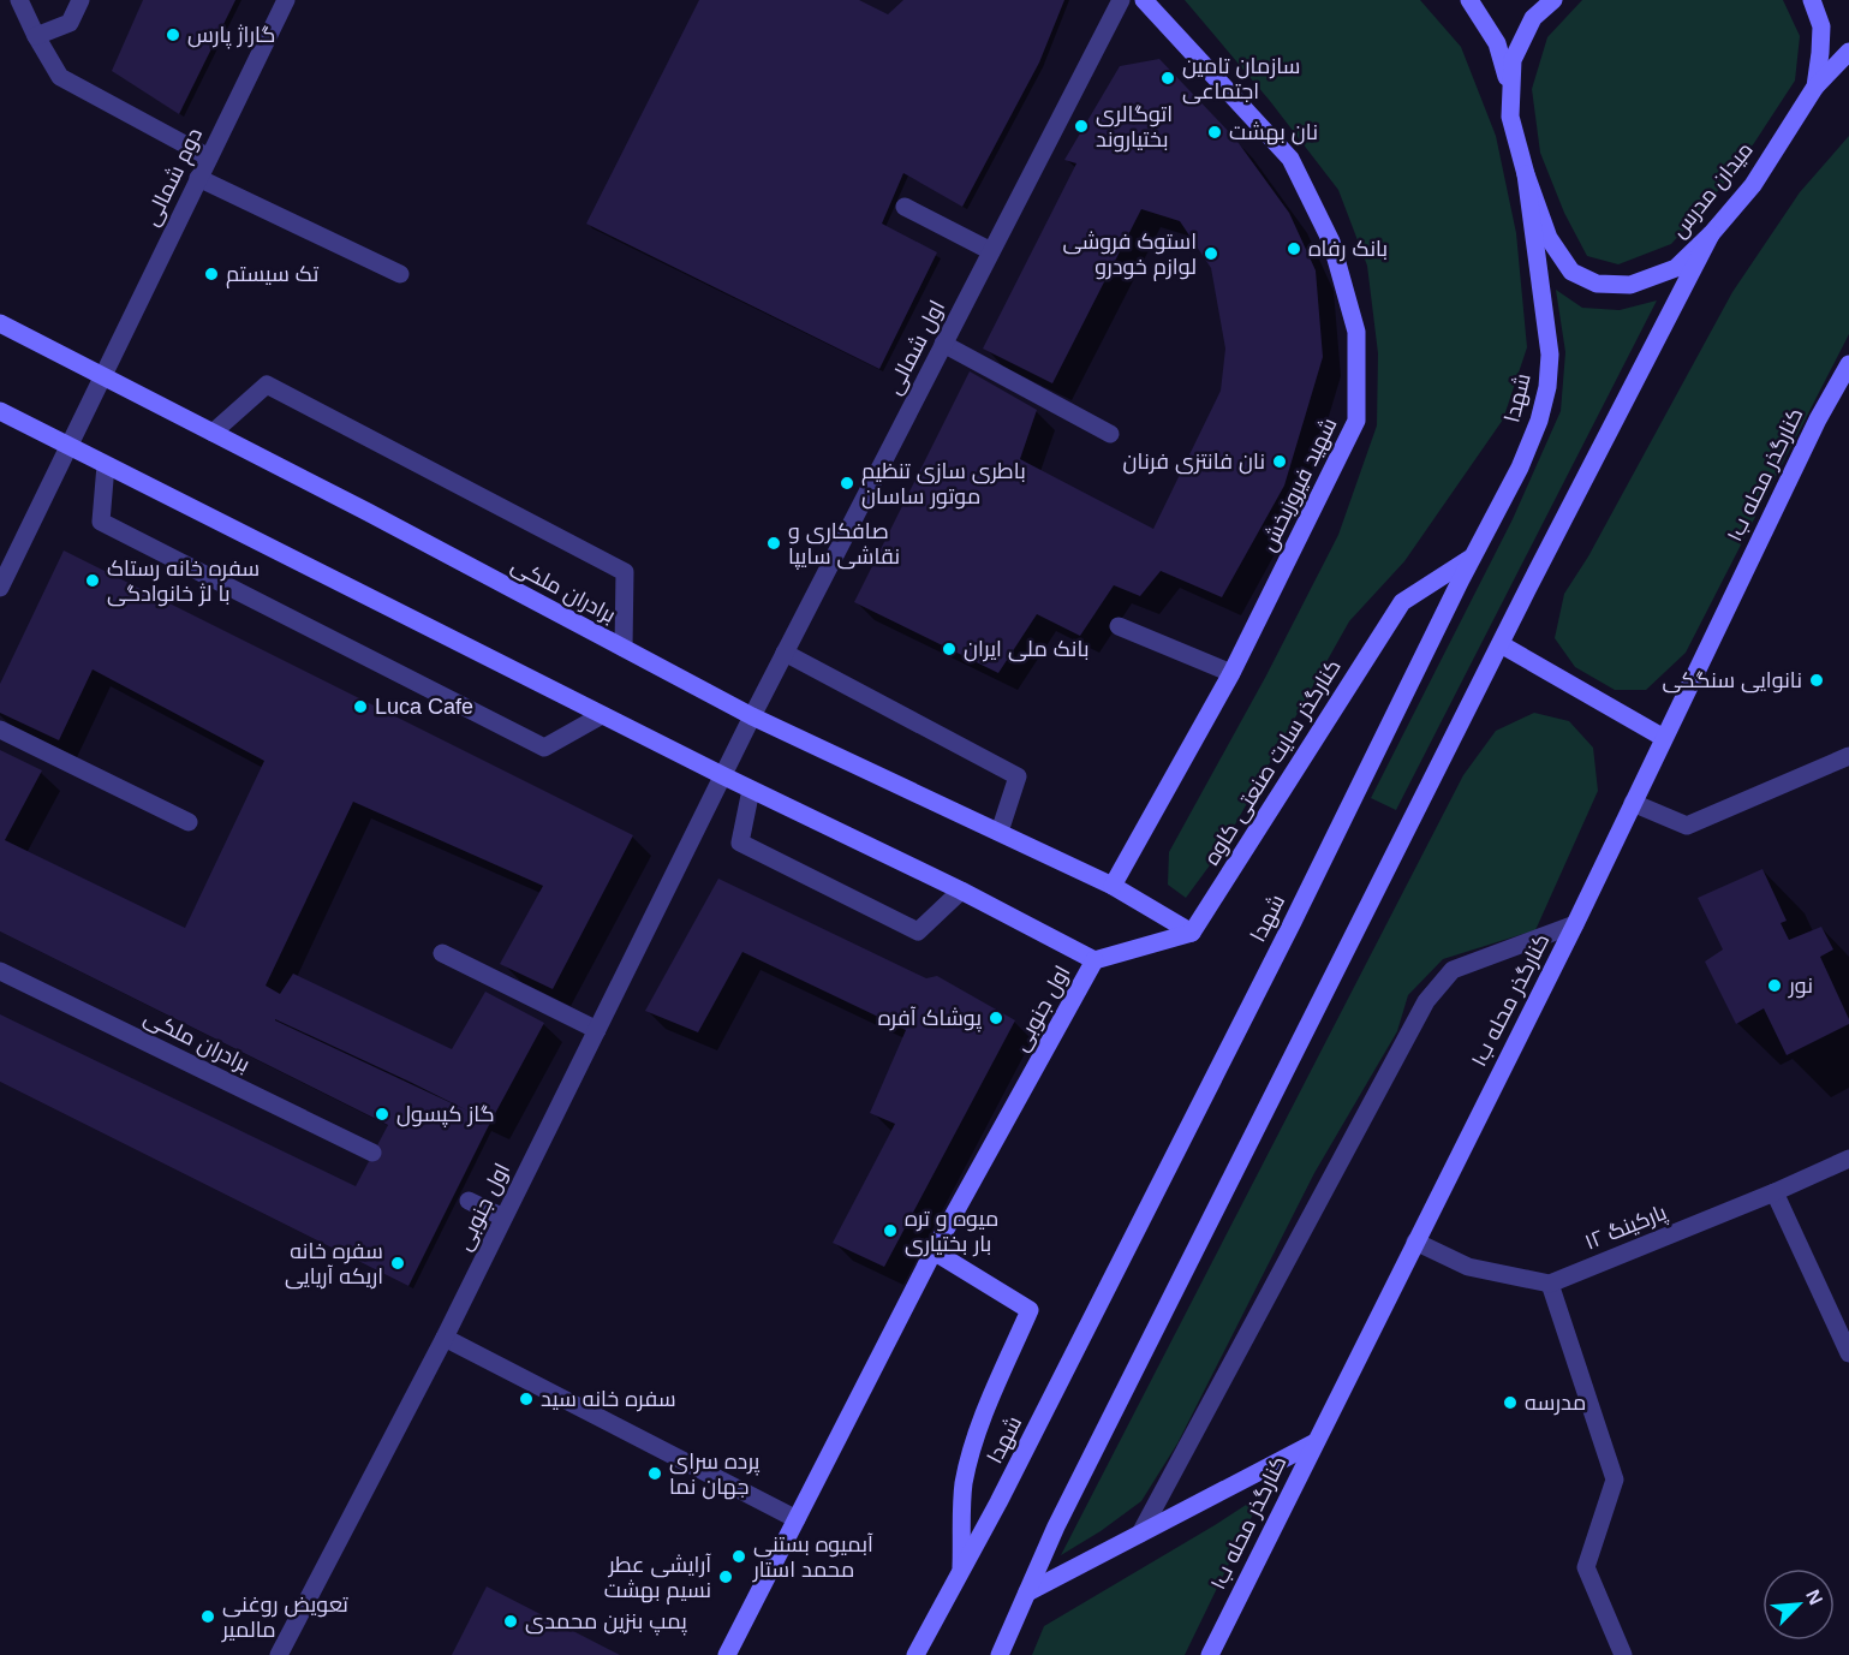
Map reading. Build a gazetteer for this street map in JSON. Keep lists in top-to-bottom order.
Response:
{
  "streets": {
    "main road": [
      "میدان مدرس",
      "شهدا",
      "کنارگذر محله ب۱",
      "شهید فیروزبخش",
      "برادران ملکی",
      "کنارگذر سایت صنعتی کاوه",
      "اول جنوبی"
    ],
    "street": ["دوم شمالی", "اول شمالی", "پارکینگ ۱۲"]
  },
  "crossings": [
    ["دوم شمالی", "برادران ملکی"],
    ["میدان مدرس", "شهدا"],
    ["اول شمالی", "برادران ملکی"],
    ["اول شمالی", "اول جنوبی"],
    ["شهدا", "کنارگذر سایت صنعتی کاوه"],
    ["شهید فیروزبخش", "برادران ملکی"],
    ["برادران ملکی", "کنارگذر سایت صنعتی کاوه"]
  ],
  "places": [
    "گاراژ پارس",
    "سازمان تامین اجتماعی",
    "اتوگالری بختیاروند",
    "نان بهشت",
    "بانک رفاه",
    "استوک فروشی لوازم خودرو",
    "تک سیستم",
    "نان فانتزی فرنان",
    "باطری سازی تنظیم موتور ساسان",
    "صافکاری و نقاشی سایپا",
    "سفره خانه رستاک با لژ خانوادگی",
    "بانک ملی ایران",
    "نانوایی سنگکی",
    "Luca Cafe",
    "نور",
    "پوشاک آفره",
    "گاز کپسول",
    "میوه و تره بار بختیاری",
    "سفره خانه اریکه آریایی",
    "سفره خانه سید",
    "مدرسه",
    "پرده سرای جهان نما",
    "آبمیوه بستنی محمد استار",
    "آرایشی عطر نسیم بهشت",
    "تعویض روغنی مالمیر",
    "پمپ بنزین محمدی"
  ],
  "north": "top right"
}
